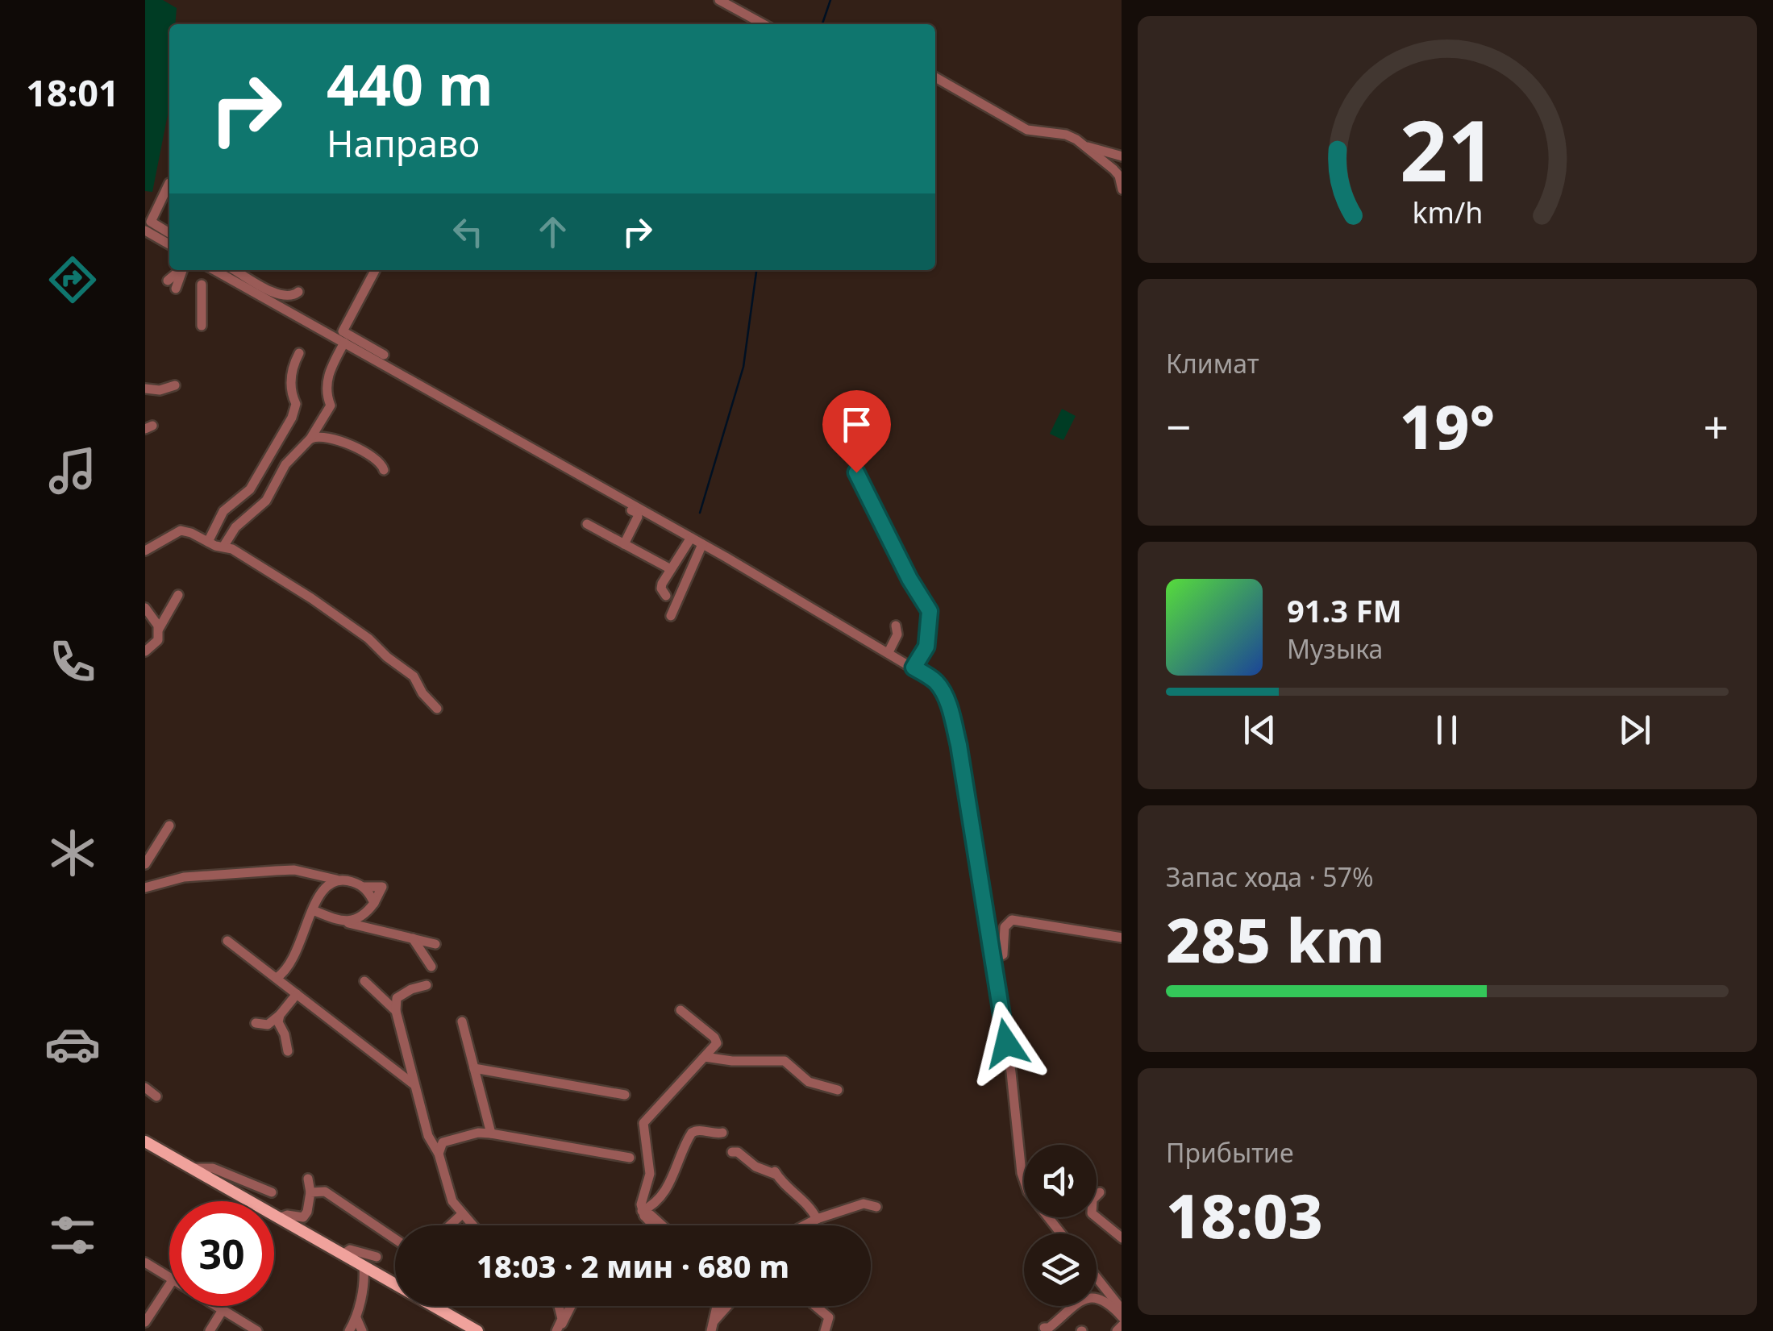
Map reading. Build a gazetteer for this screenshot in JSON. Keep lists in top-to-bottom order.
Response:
{
  "page": {
    "tabs": "18:01",
    "turn": ["440 m", "Направо"],
    "tile": [
      "Климат",
      ["Запас хода · 57%", "285 km"],
      ["Прибытие", "18:03"]
    ],
    "heat": ["−", "19°", "+"],
    "song": ["91.3 FM", "Музыка"],
    "limit": "30",
    "trip": "18:03 · 2 мин · 680 m",
    "gauge": ["21", "km/h"]
  }
}
